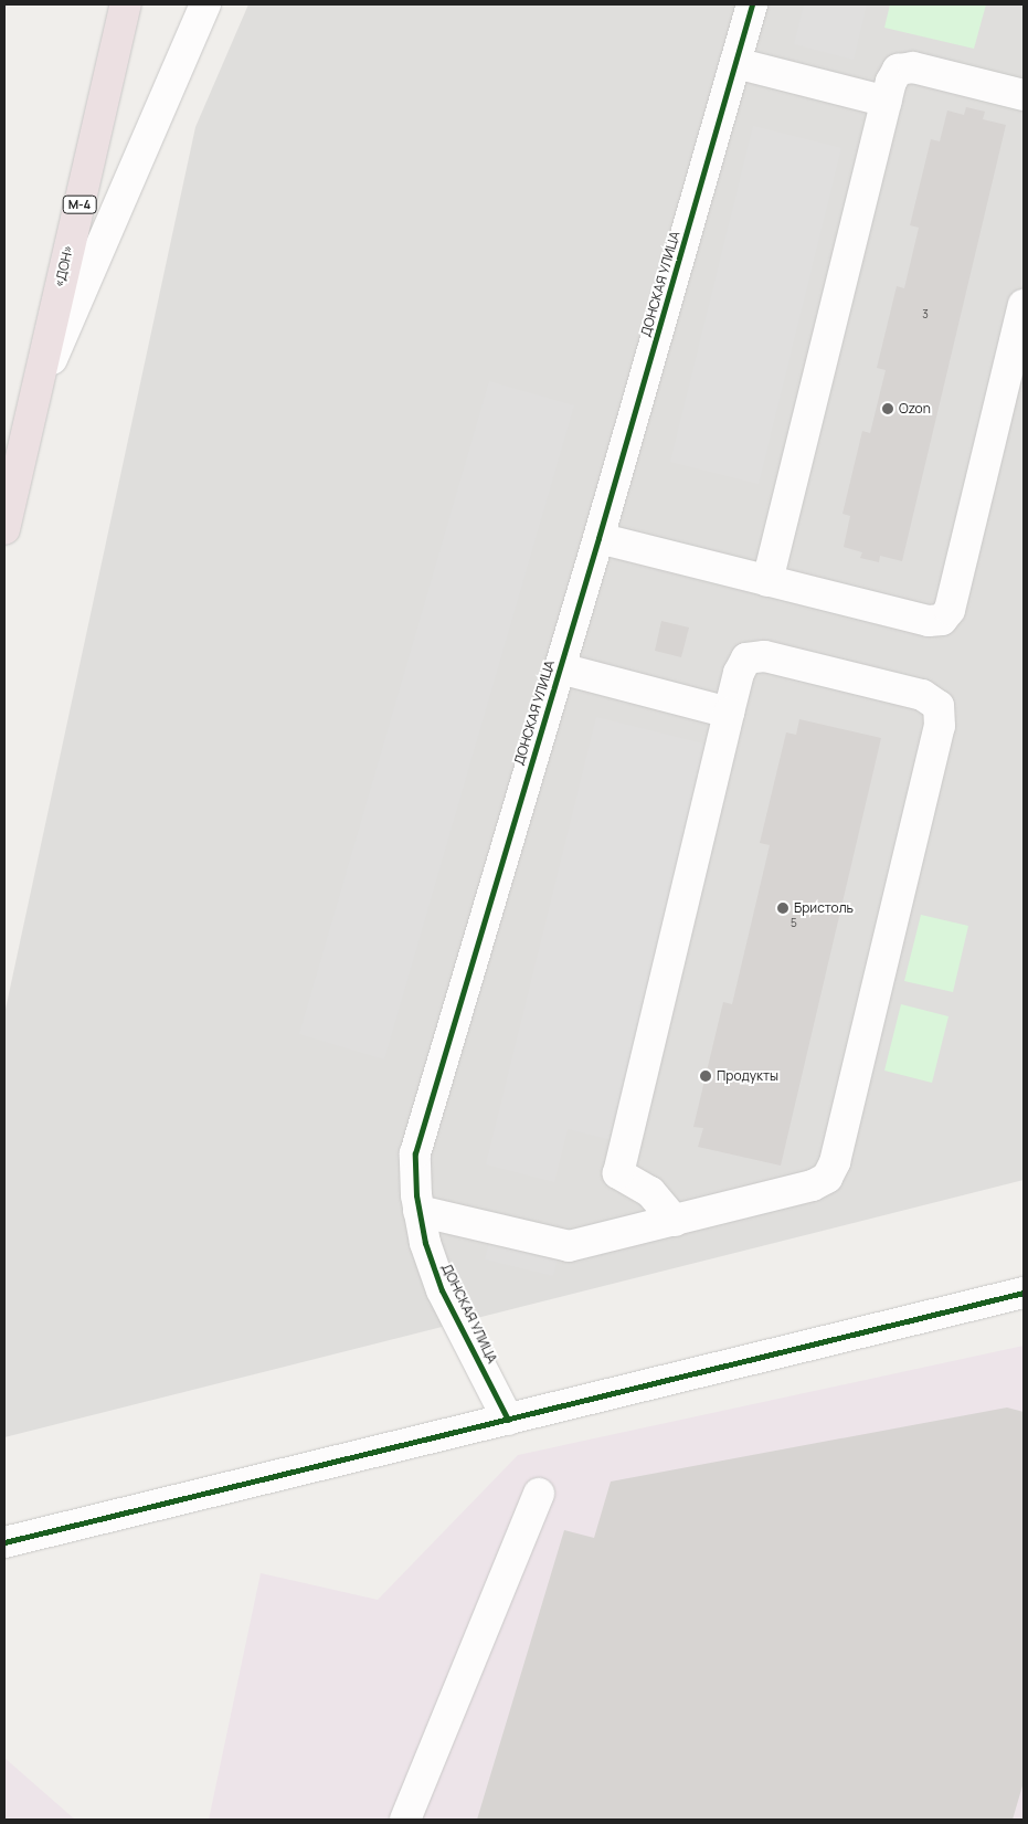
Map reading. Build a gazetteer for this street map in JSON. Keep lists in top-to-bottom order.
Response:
{
  "streets": {
    "highway": ["М-4", "«ДОН»"],
    "street": ["ДОНСКАЯ УЛИЦА"]
  },
  "places": ["Ozon", "Бристоль", "Продукты"],
  "house_numbers": ["3", "5"]
}
